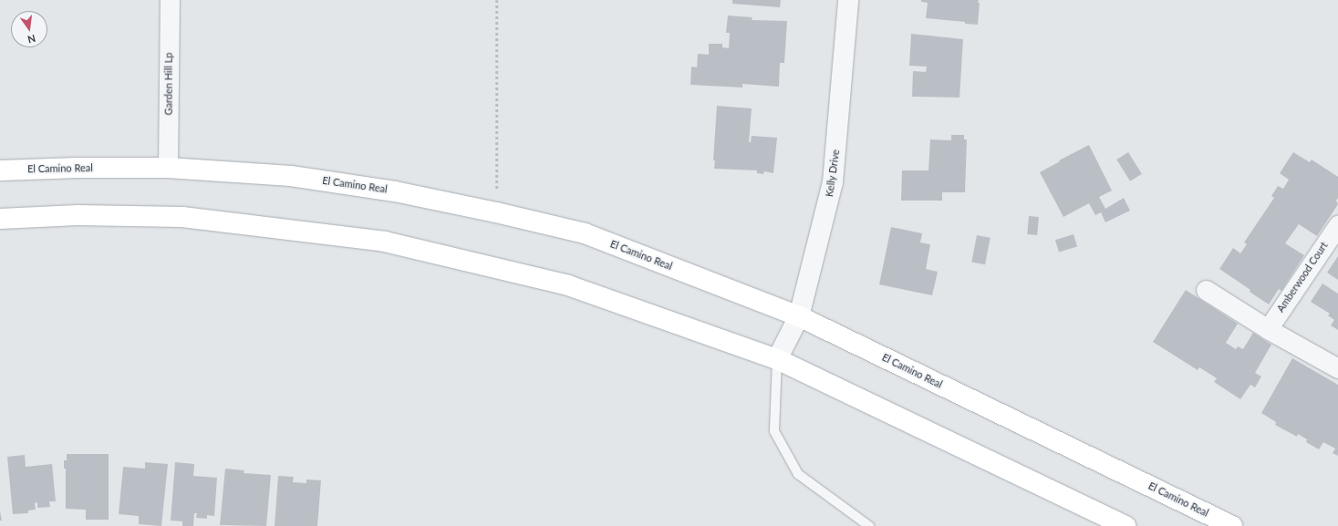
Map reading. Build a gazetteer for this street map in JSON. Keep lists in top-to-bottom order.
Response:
{
  "streets": {
    "main road": ["El Camino Real"],
    "street": ["Garden Hill Lp", "Kelly Drive", "Amberwood Court"]
  },
  "crossings": [
    ["Garden Hill Lp", "El Camino Real"],
    ["El Camino Real", "Kelly Drive"]
  ],
  "north": "bottom"
}
